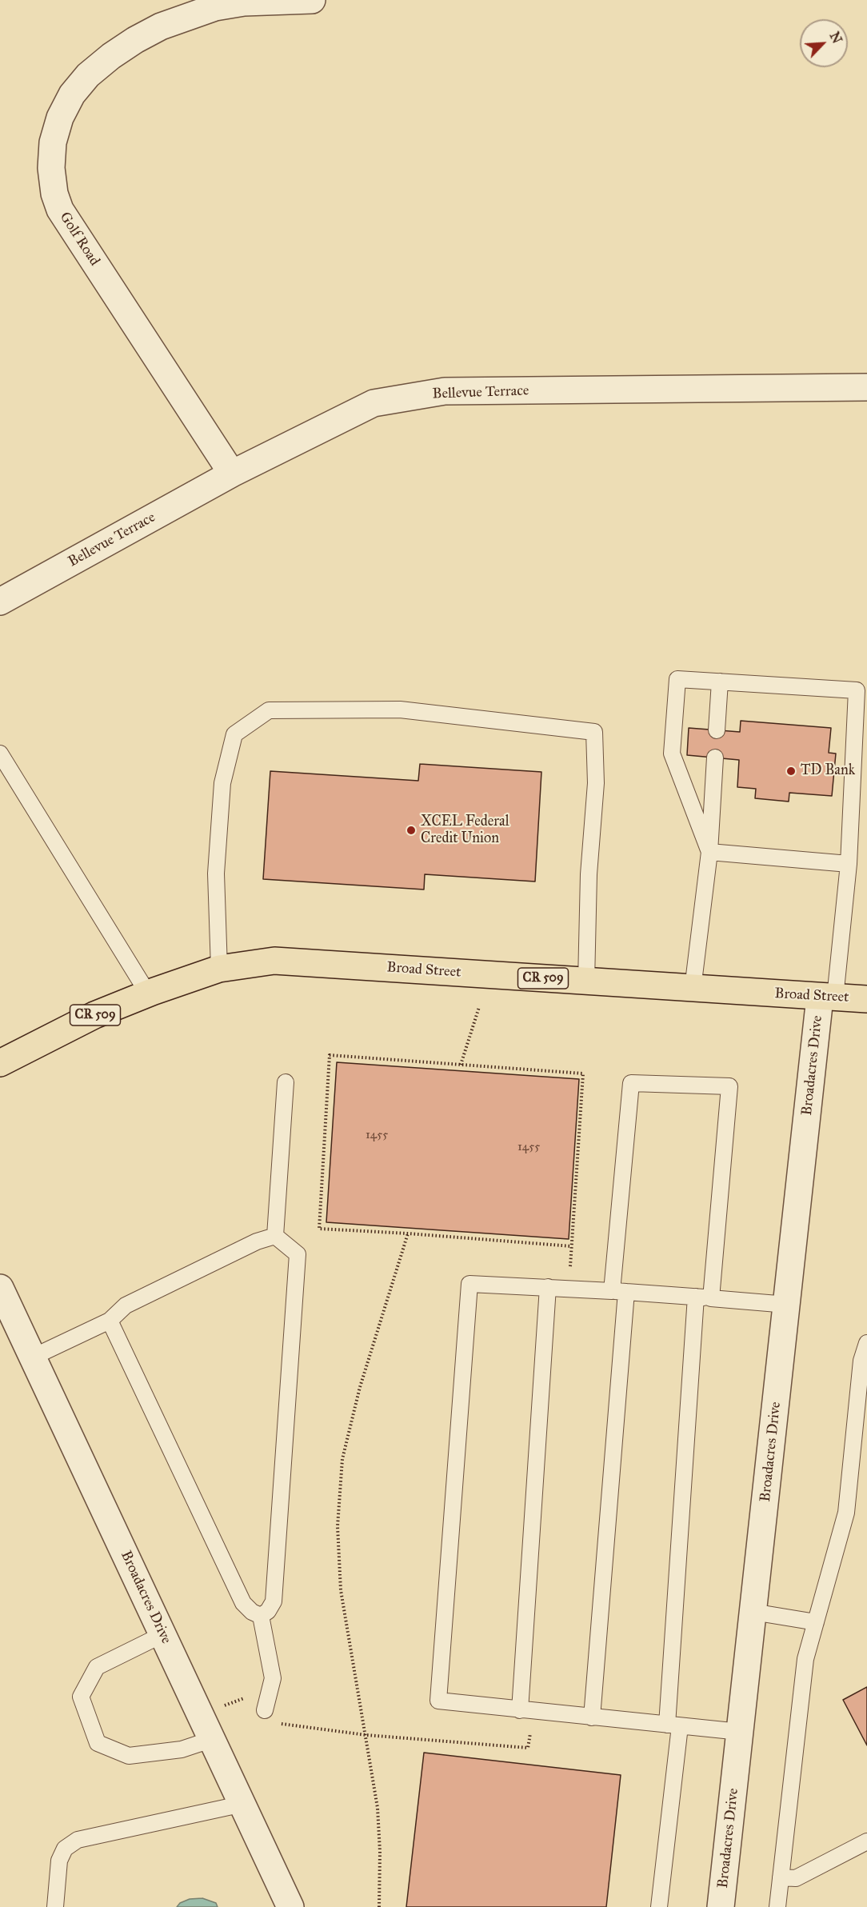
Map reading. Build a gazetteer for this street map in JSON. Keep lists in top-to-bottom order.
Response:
{
  "streets": {
    "main road": ["Broad Street", "CR 509"],
    "street": ["Golf Road", "Bellevue Terrace", "Broadacres Drive"]
  },
  "crossings": [
    ["Golf Road", "Bellevue Terrace"],
    ["Broad Street", "Broadacres Drive"]
  ],
  "places": ["TD Bank", "XCEL Federal Credit Union"],
  "house_numbers": ["1455", "1455"],
  "north": "top right"
}
